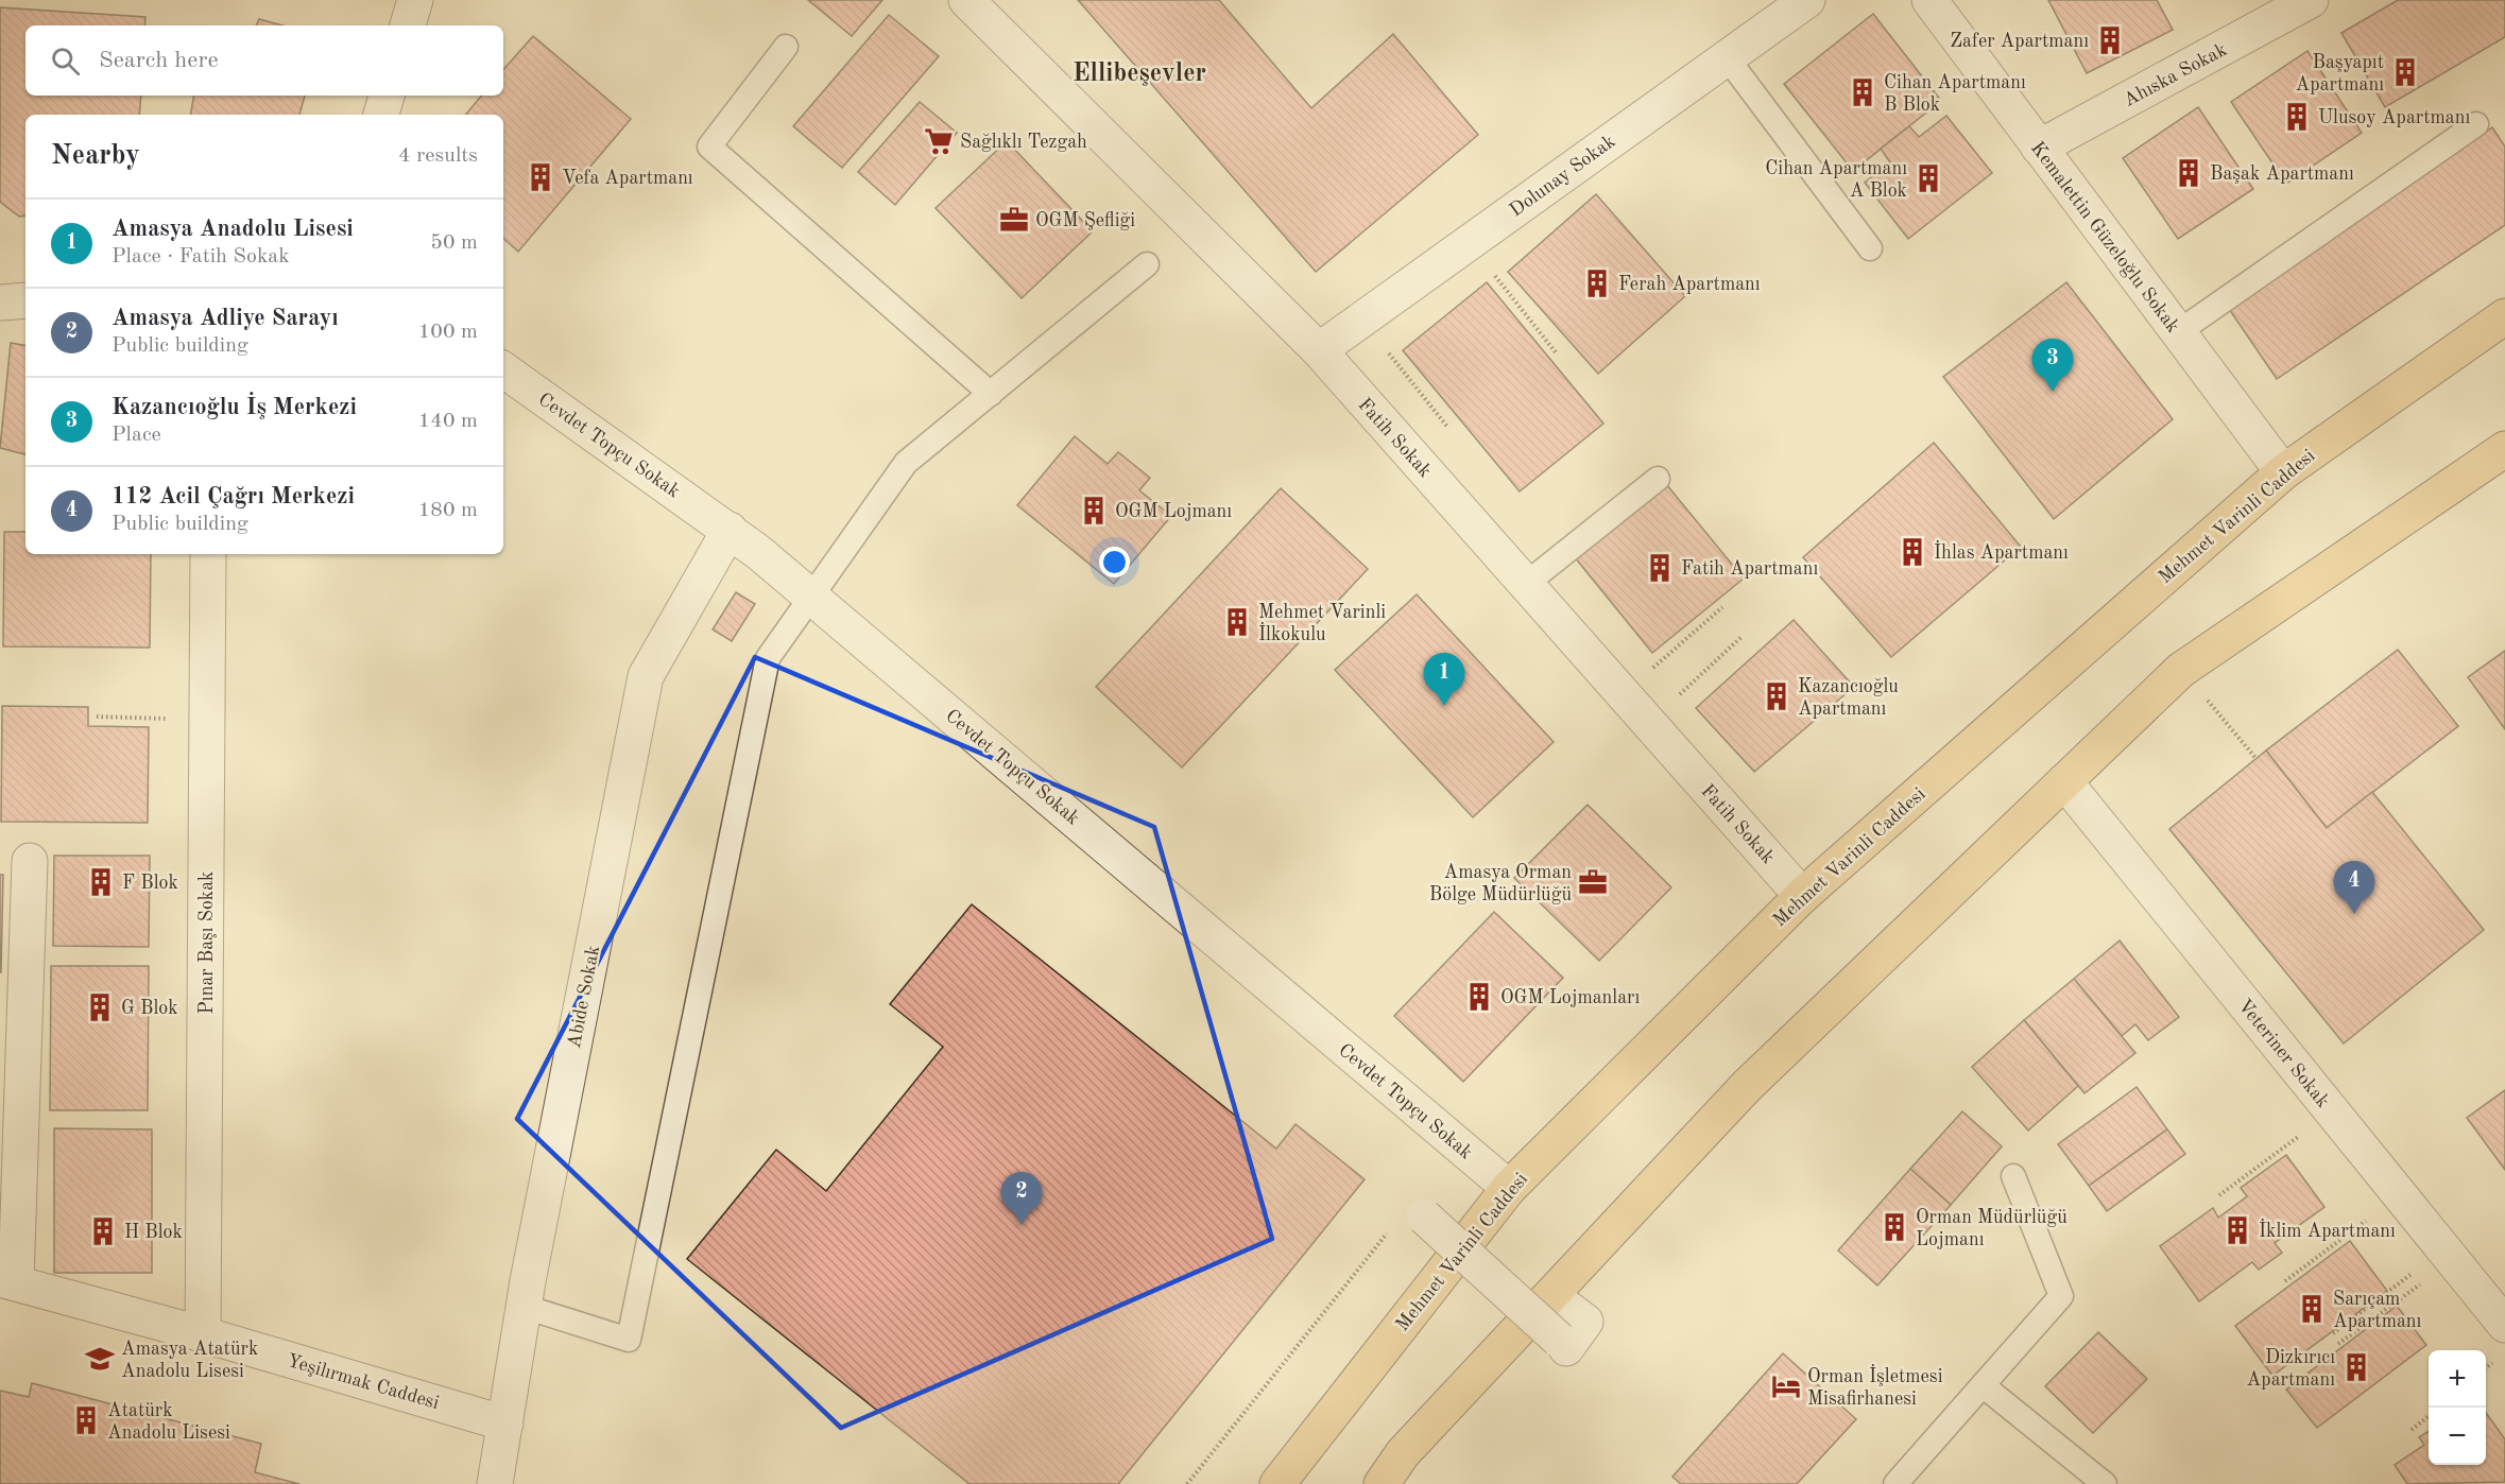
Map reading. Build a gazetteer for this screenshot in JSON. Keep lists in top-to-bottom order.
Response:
{
  "streets": {
    "main road": ["Mehmet Varinli Caddesi"],
    "street": [
      "Ahıska Sokak",
      "Dolunay Sokak",
      "Kemalettin Güzeloğlu Sokak",
      "Fatih Sokak",
      "Cevdet Topçu Sokak",
      "Pınar Başı Sokak",
      "Abide Sokak",
      "Veteriner Sokak",
      "Yeşilırmak Caddesi"
    ]
  },
  "crossings": [
    ["Ahıska Sokak", "Kemalettin Güzeloğlu Sokak"],
    ["Dolunay Sokak", "Fatih Sokak"],
    ["Kemalettin Güzeloğlu Sokak", "Mehmet Varinli Caddesi"],
    ["Fatih Sokak", "Mehmet Varinli Caddesi"],
    ["Cevdet Topçu Sokak", "Mehmet Varinli Caddesi"],
    ["Cevdet Topçu Sokak", "Abide Sokak"],
    ["Pınar Başı Sokak", "Yeşilırmak Caddesi"],
    ["Abide Sokak", "Yeşilırmak Caddesi"]
  ],
  "districts": ["Ellibeşevler"],
  "places": {
    "building": [
      "Zafer Apartmanı",
      "Başyapıt Apartmanı",
      "Cihan Apartmanı B Blok",
      "Ulusoy Apartmanı",
      "Başak Apartmanı",
      "Vefa Apartmanı",
      "Cihan Apartmanı A Blok",
      "Ferah Apartmanı",
      "OGM Lojmanı",
      "İhlas Apartmanı",
      "Fatih Apartmanı",
      "Mehmet Varinli İlkokulu",
      "Kazancıoğlu Apartmanı",
      "F Blok",
      "OGM Lojmanları",
      "G Blok",
      "Orman Müdürlüğü Lojmanı",
      "İklim Apartmanı",
      "H Blok",
      "Sarıçam Apartmanı",
      "Dizkırıcı Apartmanı",
      "Atatürk Anadolu Lisesi"
    ],
    "supermarket": ["Sağlıklı Tezgah"],
    "office": ["OGM Şefliği", "Amasya Orman Bölge Müdürlüğü"],
    "school or university": ["Amasya Atatürk Anadolu Lisesi"],
    "hotel": ["Orman İşletmesi Misafirhanesi"]
  },
  "page": {
    "search": "Search here",
    "heading": ["Nearby", "4 results"],
    "list": [
      {
        "mark": "1",
        "name": "Amasya Anadolu Lisesi",
        "note": "Place · Fatih Sokak",
        "value": "50 m"
      },
      {
        "mark": "2",
        "name": "Amasya Adliye Sarayı",
        "note": "Public building",
        "value": "100 m"
      },
      {
        "mark": "3",
        "name": "Kazancıoğlu İş Merkezi",
        "note": "Place",
        "value": "140 m"
      },
      {
        "mark": "4",
        "name": "112 Acil Çağrı Merkezi",
        "note": "Public building",
        "value": "180 m"
      }
    ],
    "pins": [
      "3",
      "1",
      "4",
      "2"
    ],
    "map_buttons": ["+", "−"]
  }
}
